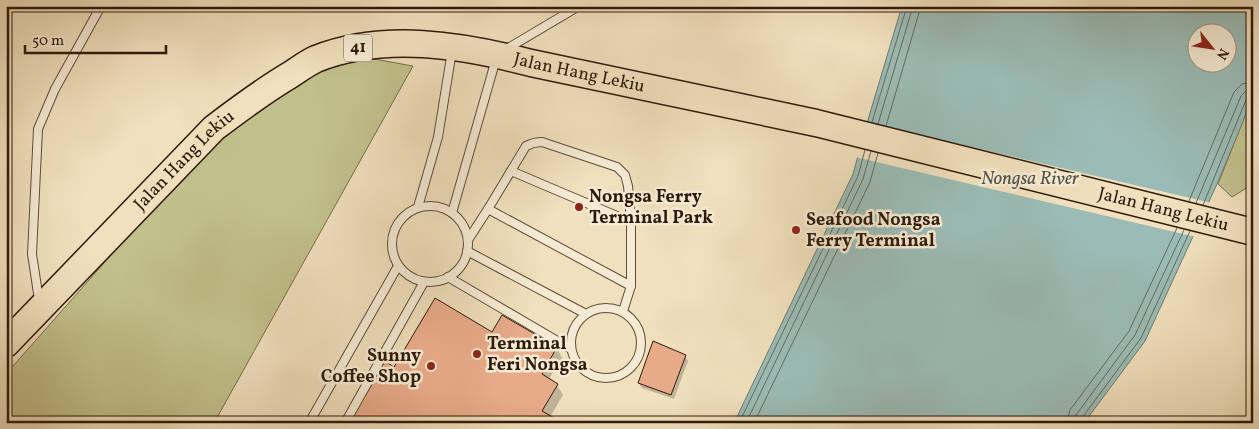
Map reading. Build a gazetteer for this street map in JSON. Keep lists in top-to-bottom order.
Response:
{
  "streets": {
    "highway": ["41", "Jalan Hang Lekiu"]
  },
  "water": ["Nongsa River"],
  "places": [
    "Nongsa Ferry Terminal Park",
    "Seafood Nongsa Ferry Terminal",
    "Terminal Feri Nongsa",
    "Sunny Coffee Shop"
  ],
  "scale_bar": "50 m",
  "north": "bottom right"
}
